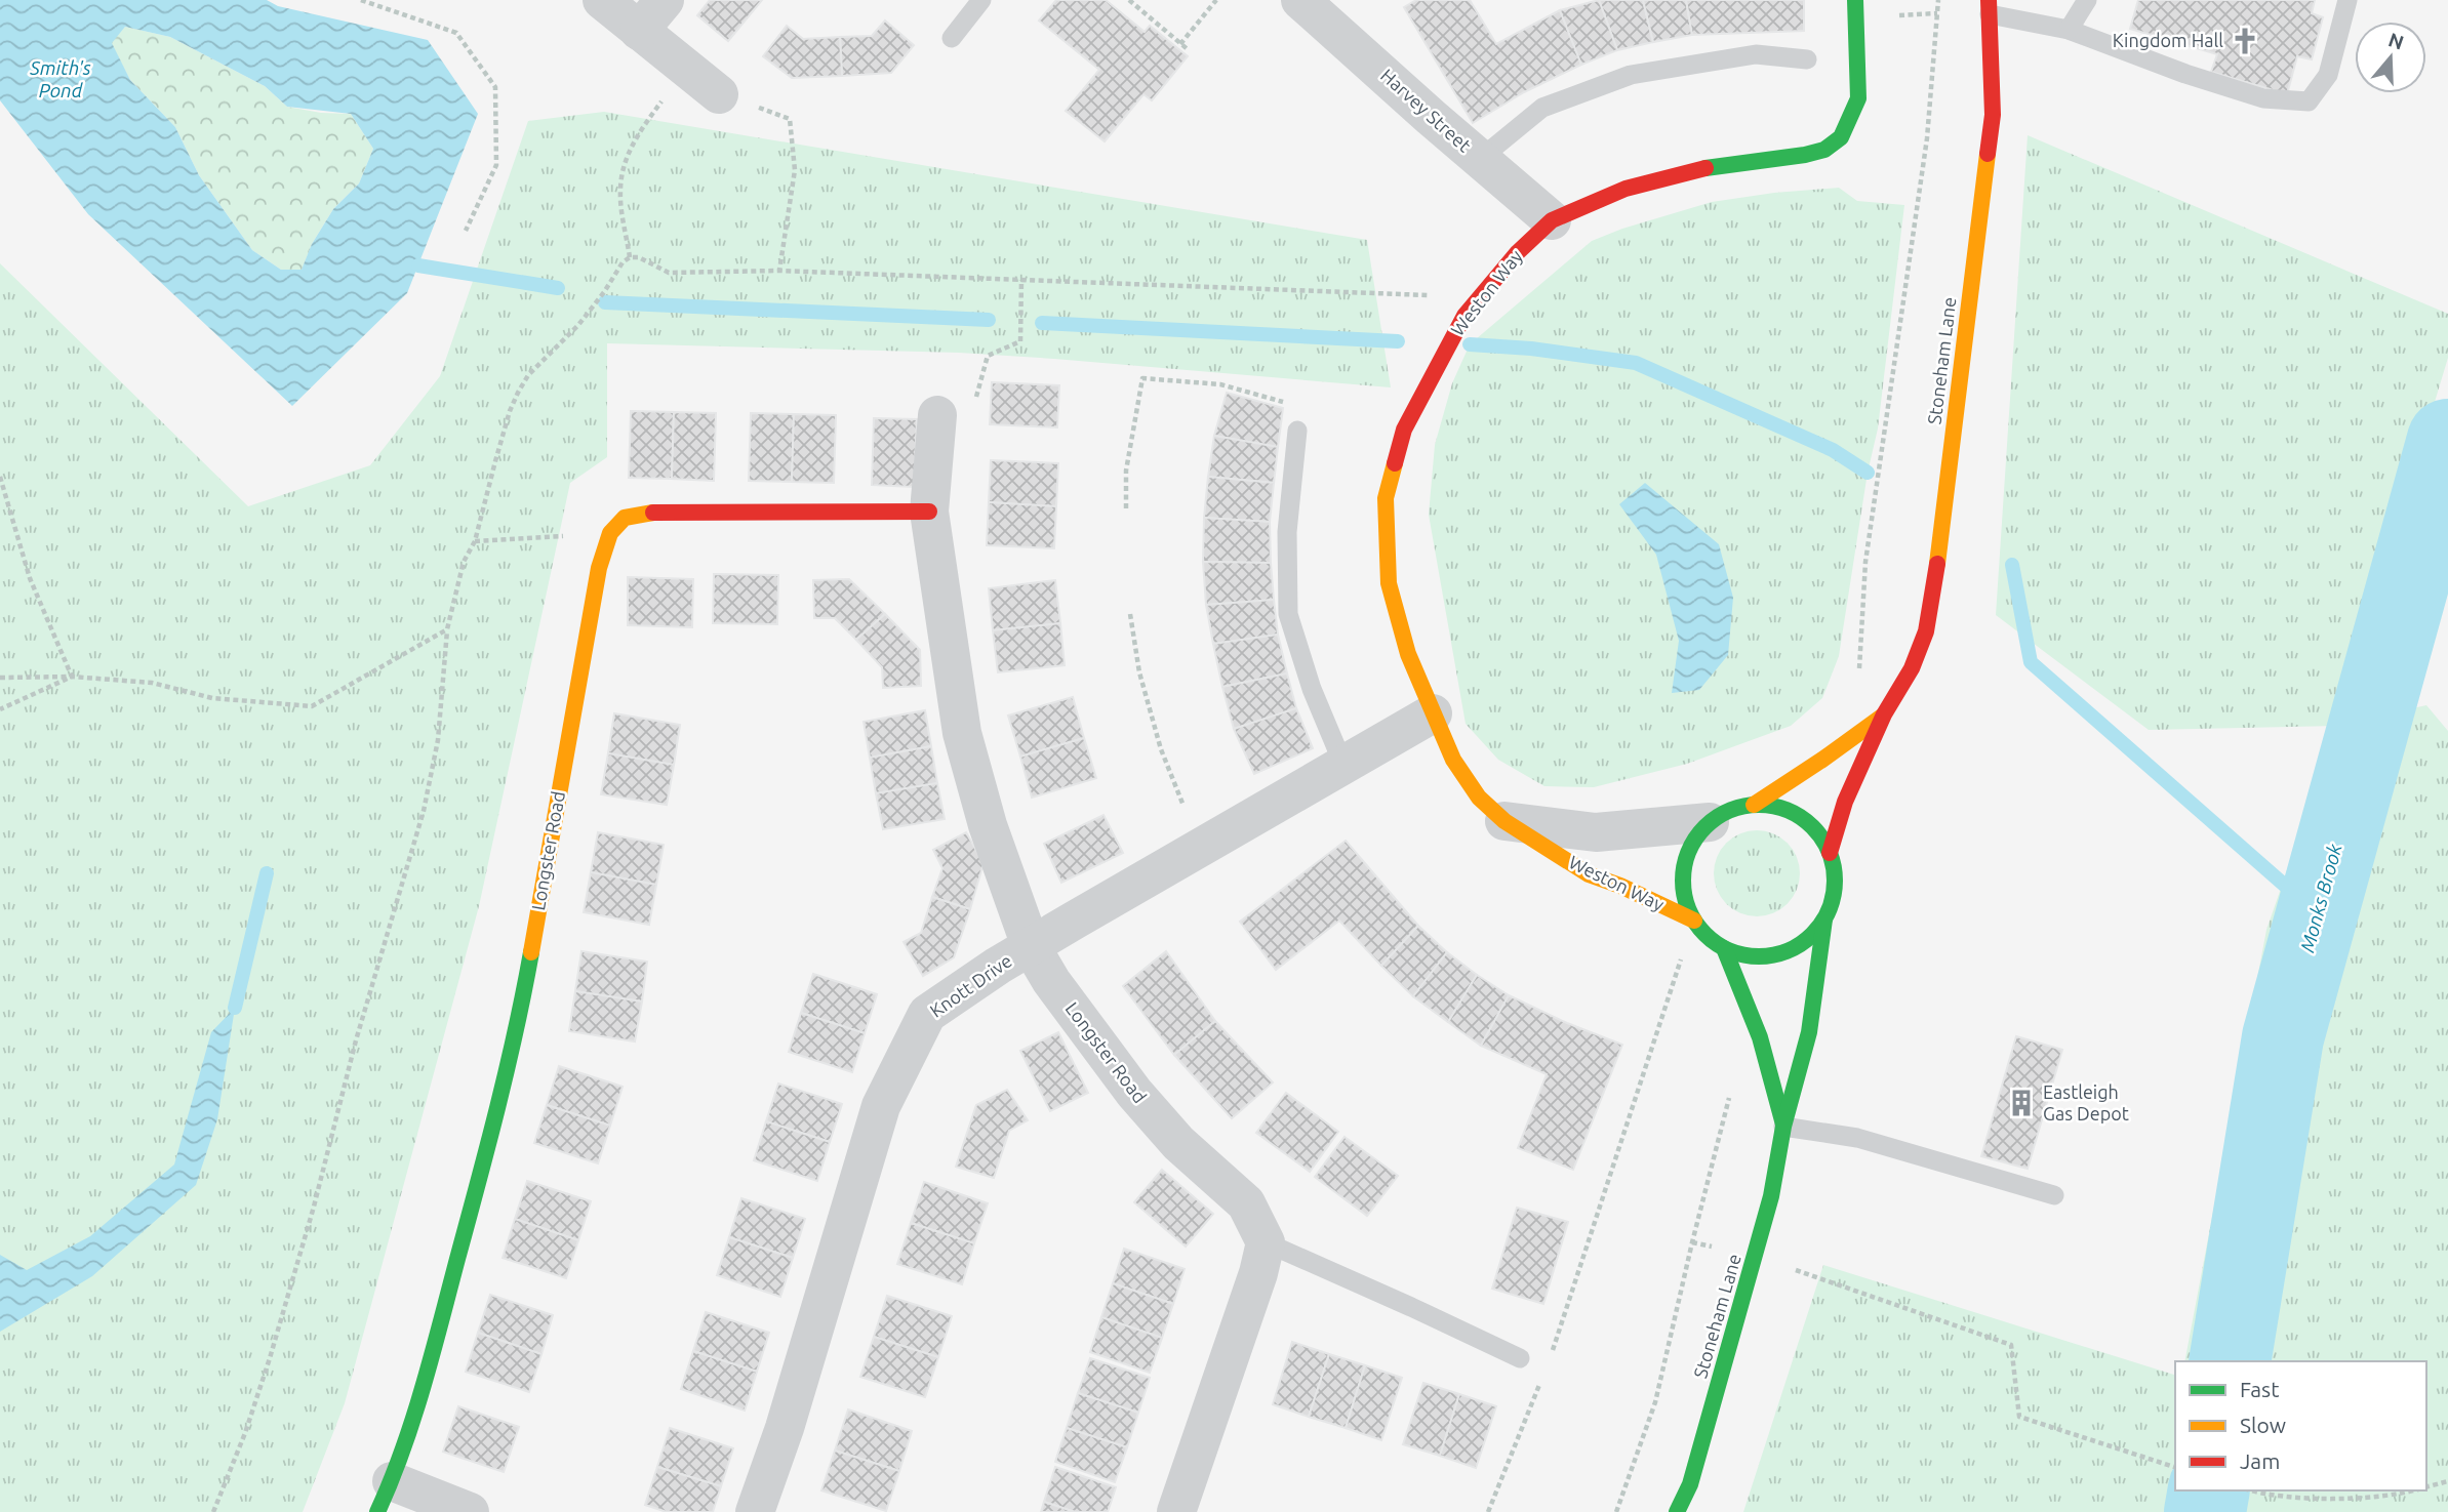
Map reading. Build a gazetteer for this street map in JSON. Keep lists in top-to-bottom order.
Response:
{
  "streets": {
    "street": [
      "Harvey Street",
      "Weston Way",
      "Stoneham Lane",
      "Longster Road",
      "Knott Drive"
    ]
  },
  "crossings": [
    ["Harvey Street", "Weston Way"],
    ["Weston Way", "Stoneham Lane"],
    ["Weston Way", "Knott Drive"],
    ["Longster Road", "Knott Drive"]
  ],
  "water": ["Smith's Pond", "Monks Brook"],
  "places": {
    "church": ["Kingdom Hall"],
    "building": ["Eastleigh Gas Depot"]
  },
  "legend": ["Fast", "Slow", "Jam"],
  "north": "top"
}
